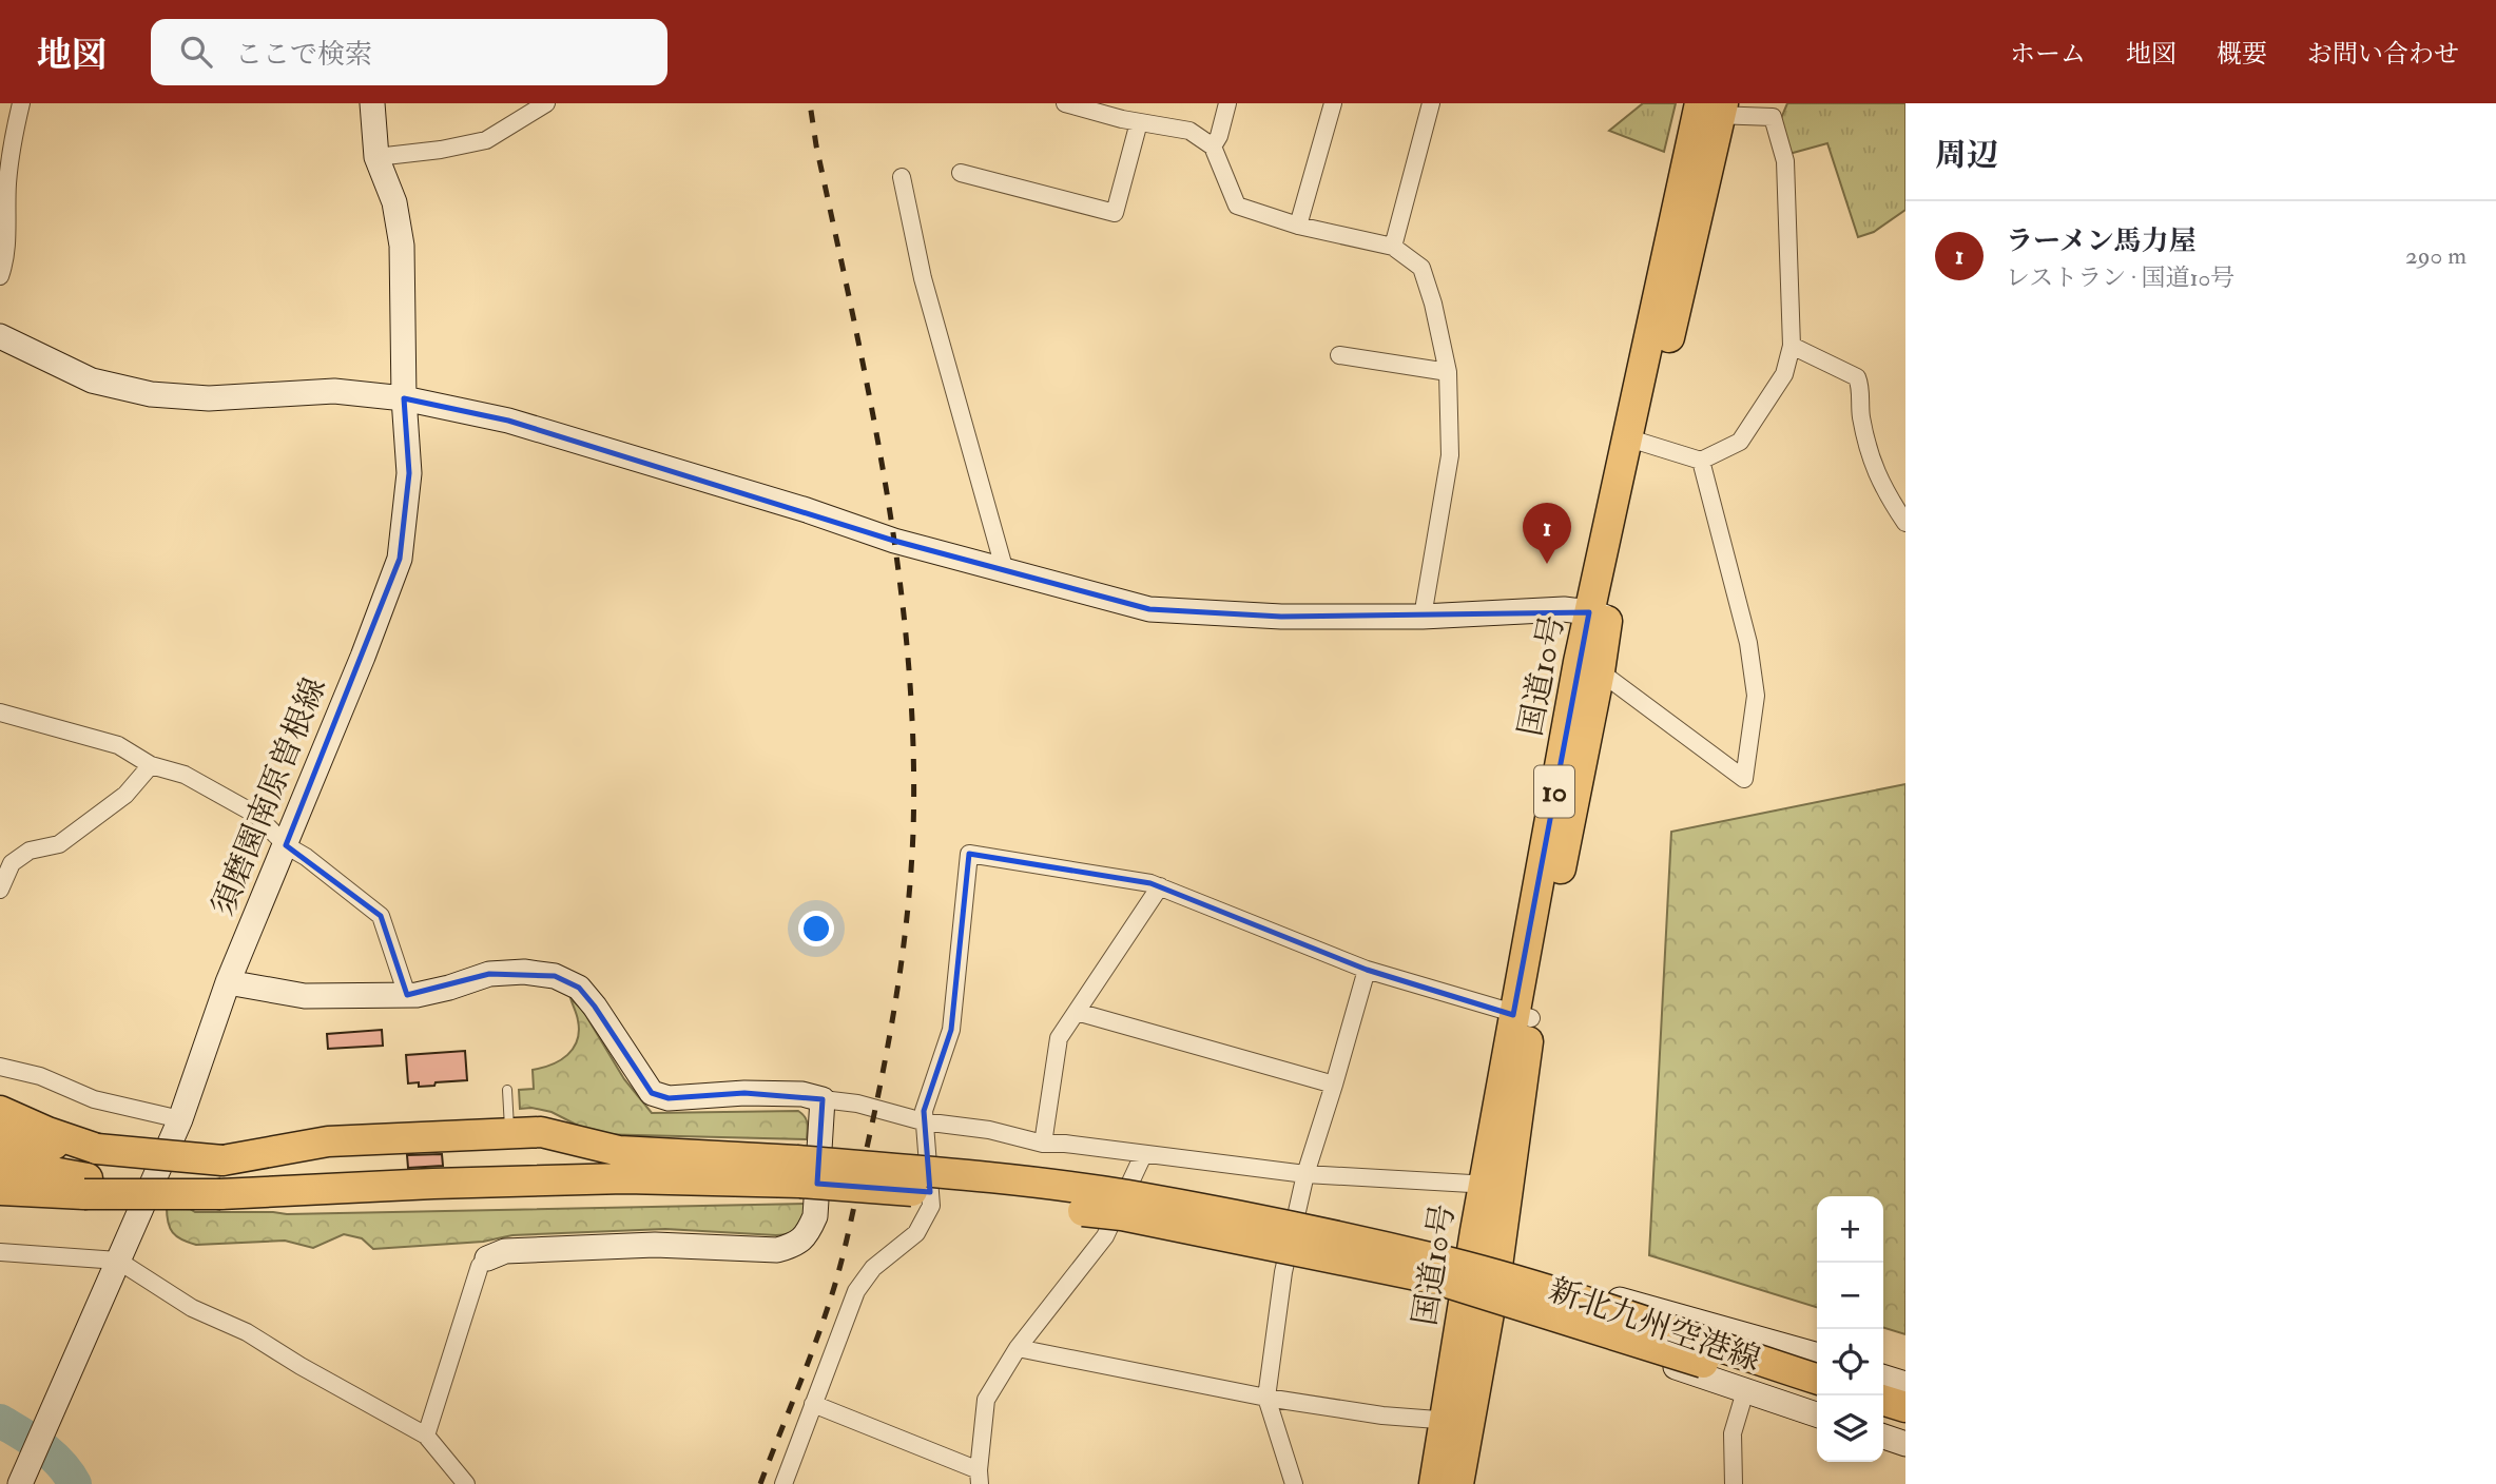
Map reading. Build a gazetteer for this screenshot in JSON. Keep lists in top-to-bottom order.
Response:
{
  "streets": {
    "highway": ["国道10号", "10"],
    "street": ["須磨園南原曽根線", "新北九州空港線"]
  },
  "crossings": [
    ["国道10号", "新北九州空港線"]
  ],
  "page": {
    "header": "地図",
    "search": "ここで検索",
    "nav": [
      "ホーム",
      "地図",
      "概要",
      "お問い合わせ"
    ],
    "heading": "周辺",
    "list": [
      {
        "mark": "1",
        "name": "ラーメン馬力屋",
        "note": "レストラン · 国道10号",
        "value": "290 m"
      }
    ],
    "pins": "1",
    "map_buttons": ["+", "−"]
  }
}
